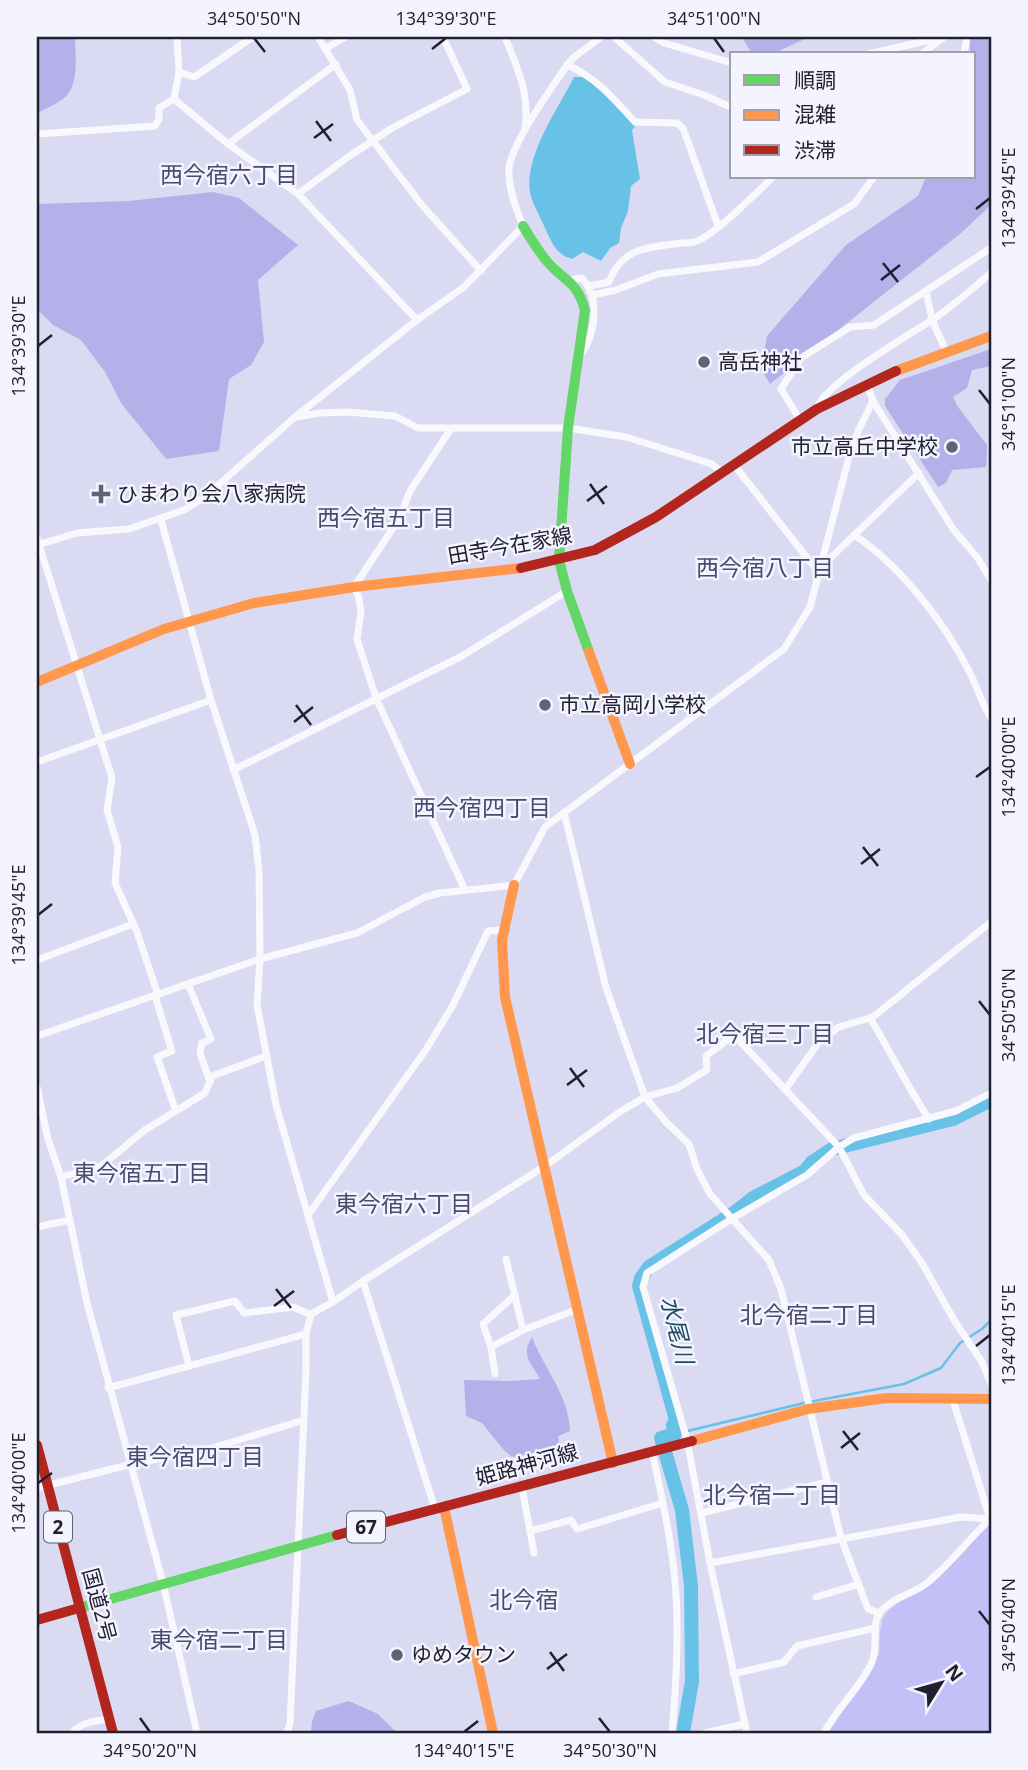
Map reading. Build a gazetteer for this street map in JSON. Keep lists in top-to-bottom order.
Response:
{
  "streets": {
    "main road": [
      "田寺今在家線",
      "姫路神河線",
      "2",
      "67",
      "国道2号"
    ]
  },
  "crossings": [
    ["姫路神河線", "国道2号"]
  ],
  "districts": [
    "西今宿六丁目",
    "西今宿五丁目",
    "西今宿八丁目",
    "西今宿四丁目",
    "北今宿三丁目",
    "東今宿五丁目",
    "東今宿六丁目",
    "北今宿二丁目",
    "東今宿四丁目",
    "北今宿一丁目",
    "北今宿",
    "東今宿二丁目"
  ],
  "water": ["水尾川"],
  "places": {
    "other": [
      "高岳神社",
      "市立高丘中学校",
      "市立高岡小学校",
      "ゆめタウン"
    ],
    "health": ["ひまわり会八家病院"]
  },
  "legend": ["順調", "混雑", "渋滞"],
  "north": "top right",
  "coordinates": [
    "34°50'50\"N",
    "134°39'30\"E",
    "34°51'00\"N",
    "134°39'45\"E",
    "134°40'00\"E",
    "134°40'15\"E",
    "34°50'40\"N",
    "34°50'20\"N",
    "34°50'30\"N"
  ]
}
